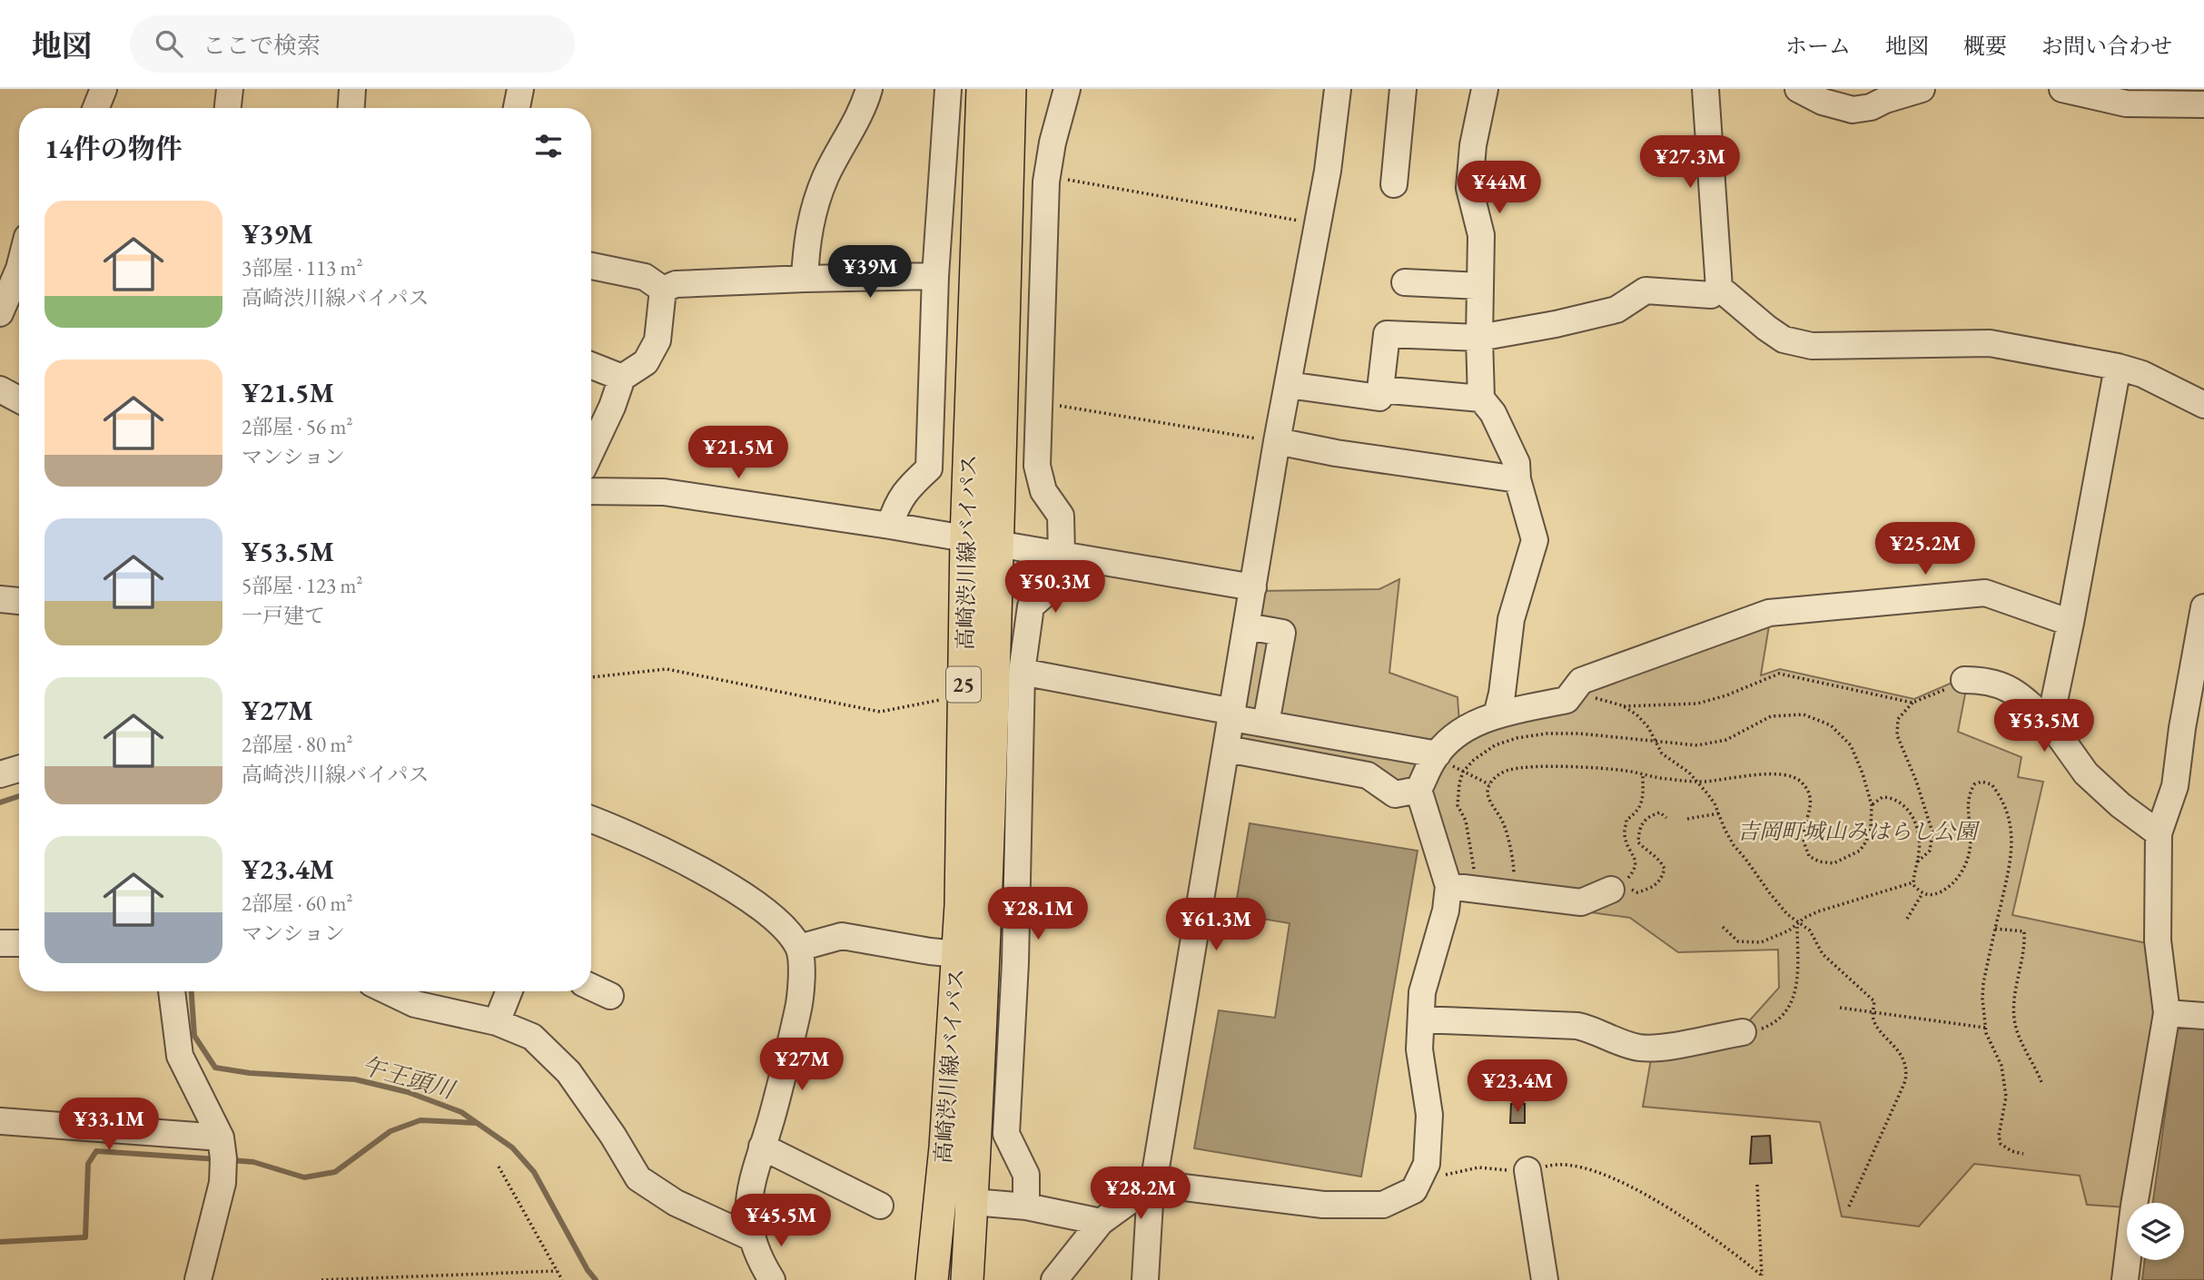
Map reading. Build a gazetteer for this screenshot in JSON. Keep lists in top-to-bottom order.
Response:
{
  "streets": {
    "main road": ["高崎渋川線バイパス", "25"]
  },
  "water": ["午王頭川"],
  "parks": ["吉岡町城山みはらし公園"],
  "page": {
    "header": "地図",
    "search": "ここで検索",
    "nav": [
      "ホーム",
      "地図",
      "概要",
      "お問い合わせ"
    ],
    "heading": "14件の物件",
    "price": [
      "¥27.3M",
      "¥44M",
      "¥39M",
      "¥21.5M",
      "¥25.2M",
      "¥50.3M",
      "¥53.5M",
      "¥28.1M",
      "¥61.3M",
      "¥27M",
      "¥23.4M",
      "¥33.1M",
      "¥28.2M",
      "¥45.5M"
    ],
    "list": [
      {
        "name": "¥39M",
        "note": "3部屋 · 113 m² · 高崎渋川線バイパス"
      },
      {
        "name": "¥21.5M",
        "note": "2部屋 · 56 m² · マンション"
      },
      {
        "name": "¥53.5M",
        "note": "5部屋 · 123 m² · 一戸建て"
      },
      {
        "name": "¥27M",
        "note": "2部屋 · 80 m² · 高崎渋川線バイパス"
      },
      {
        "name": "¥23.4M",
        "note": "2部屋 · 60 m² · マンション"
      }
    ]
  }
}
